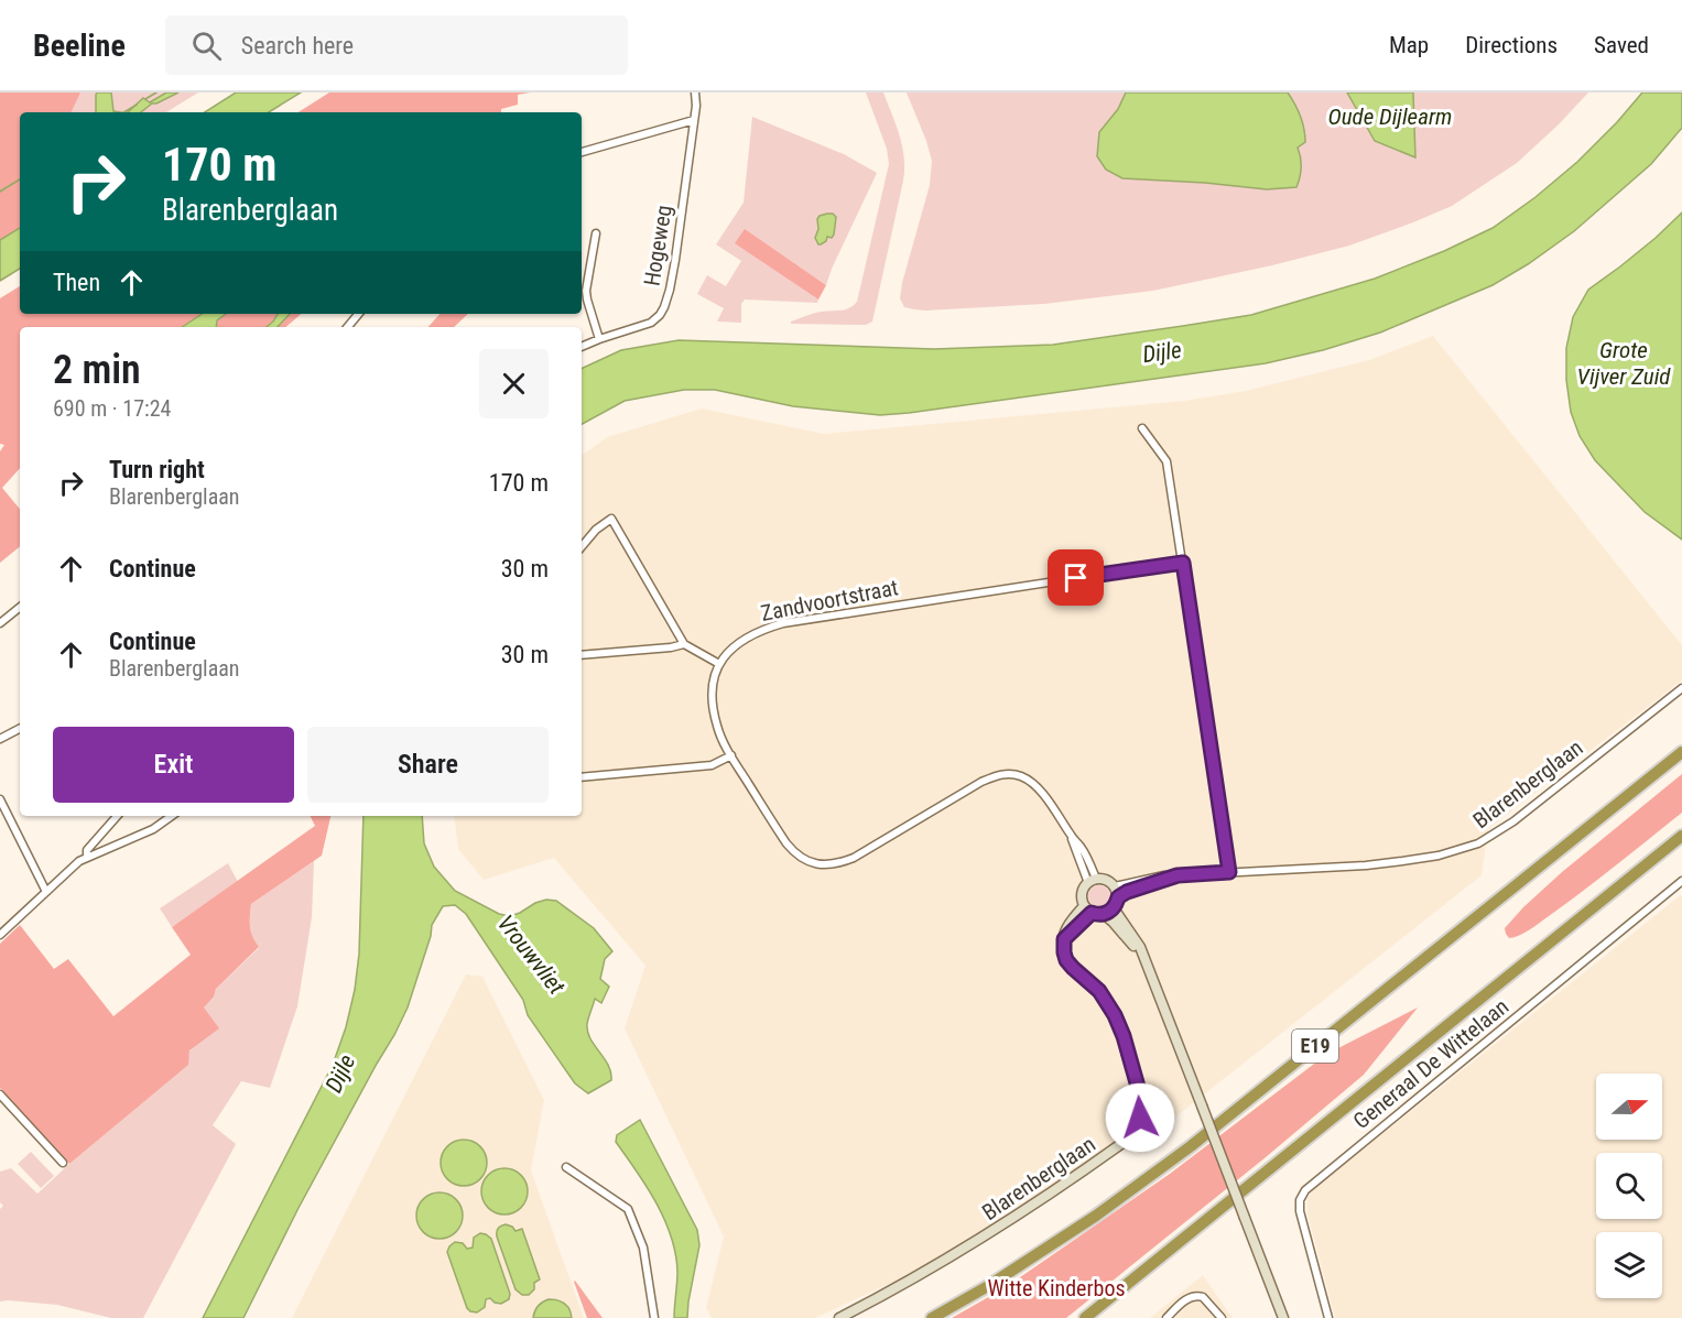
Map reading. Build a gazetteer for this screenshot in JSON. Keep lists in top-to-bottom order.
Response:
{
  "streets": {
    "highway": ["E19"],
    "street": [
      "Hogeweg",
      "Zandvoortstraat",
      "Blarenberglaan",
      "Generaal De Wittelaan"
    ]
  },
  "crossings": [
    ["Zandvoortstraat", "Blarenberglaan"]
  ],
  "water": [
    "Oude Dijlearm",
    "Grote Vijver Zuid",
    "Dijle",
    "Vrouwvliet"
  ],
  "parks": ["Witte Kinderbos"],
  "north": "right",
  "page": {
    "header": "Beeline",
    "search": "Search here",
    "nav": ["Map", "Directions", "Saved"],
    "turn": ["170 m", "Blarenberglaan"],
    "then": "Then",
    "heading": ["2 min", "690 m · 17:24"],
    "list": [
      {
        "name": "Turn right",
        "note": "Blarenberglaan",
        "value": "170 m"
      },
      {
        "name": "Continue",
        "value": "30 m"
      },
      {
        "name": "Continue",
        "note": "Blarenberglaan",
        "value": "30 m"
      }
    ],
    "buttons": ["Exit", "Share"]
  }
}
